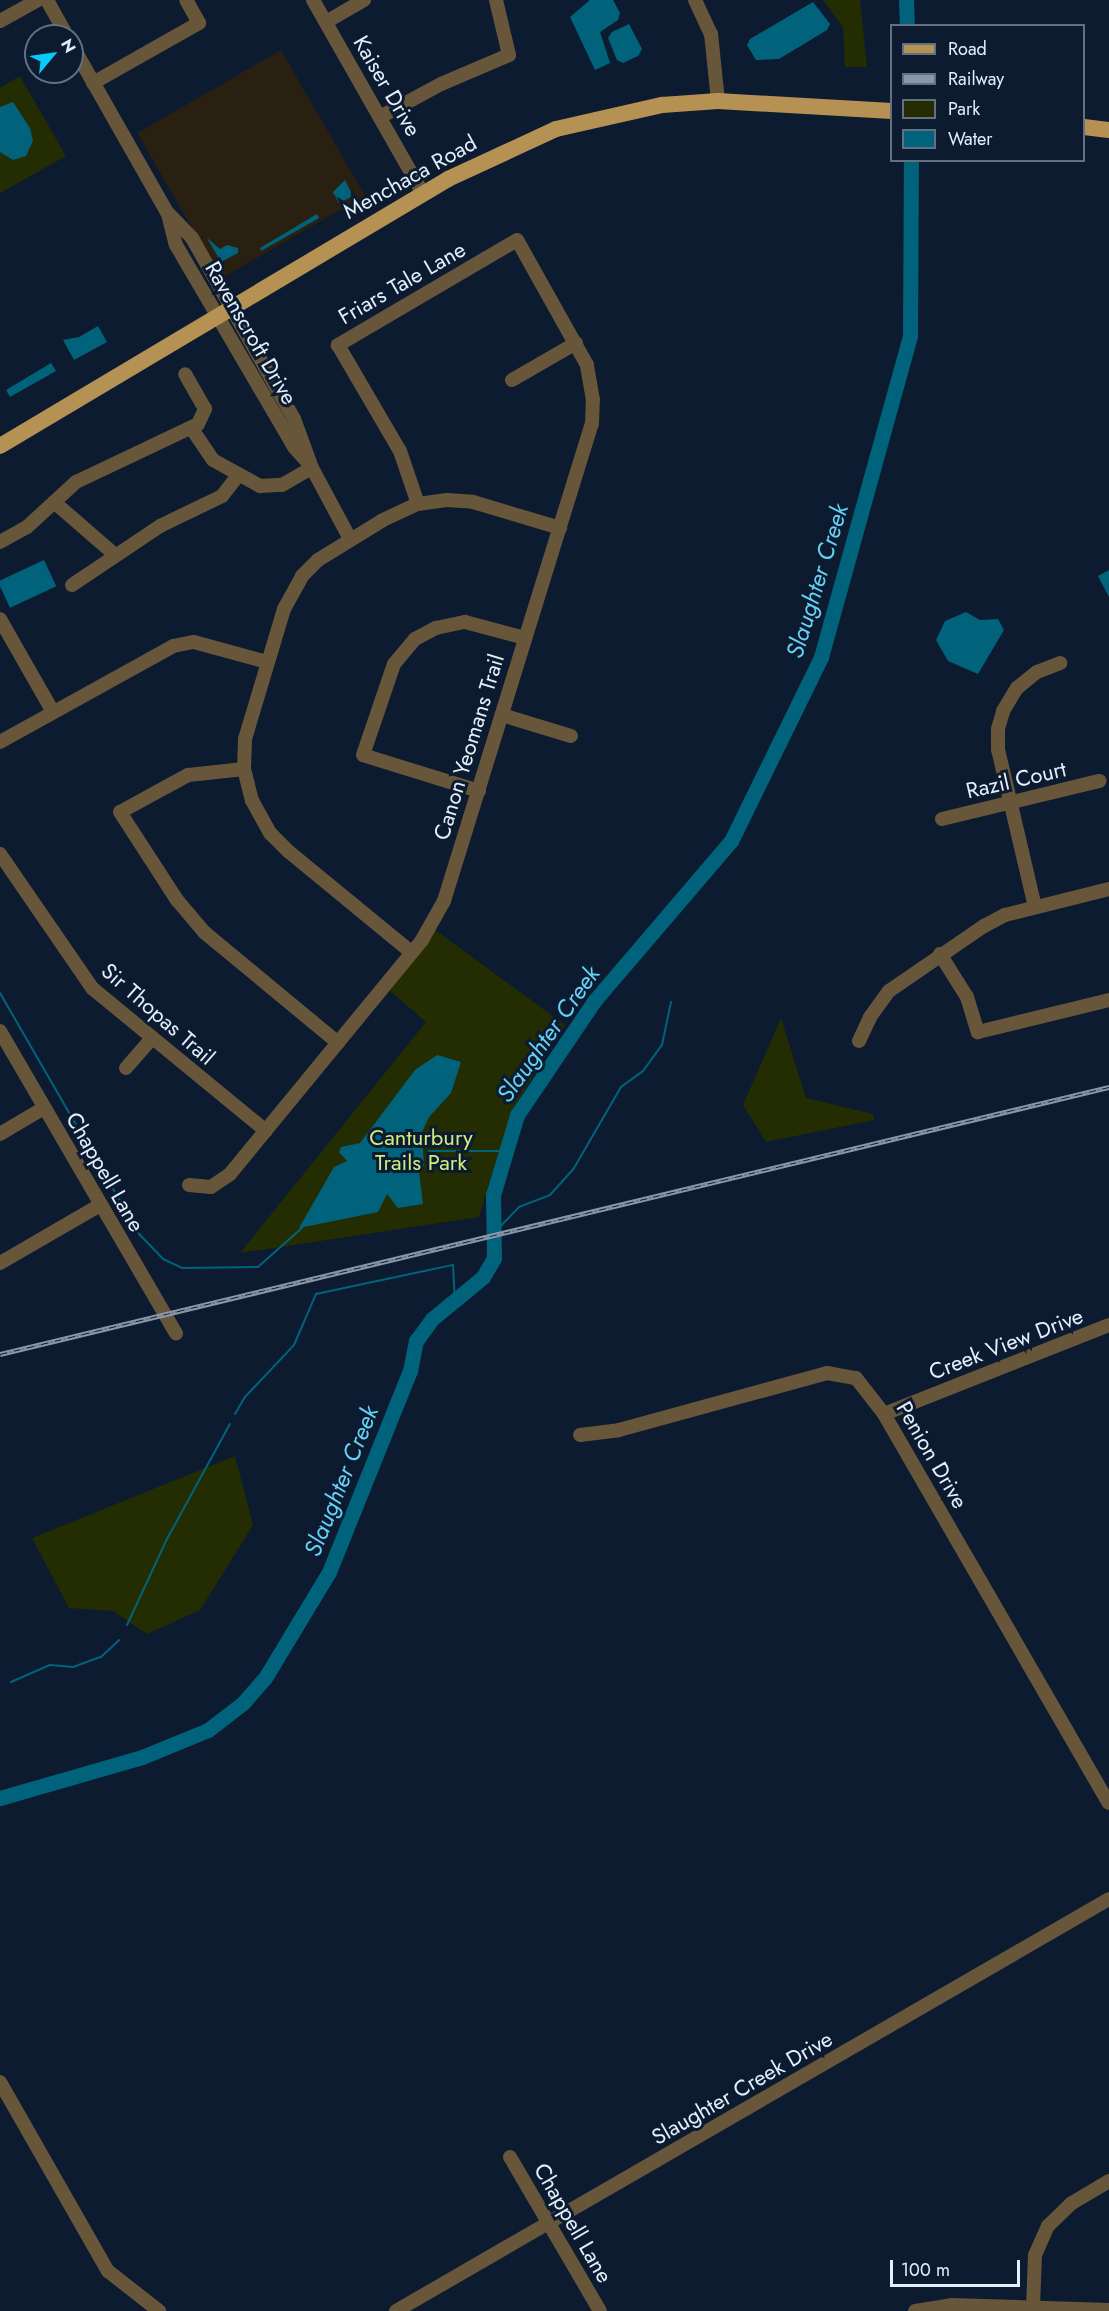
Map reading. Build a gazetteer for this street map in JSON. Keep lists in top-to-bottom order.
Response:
{
  "streets": {
    "main road": ["Menchaca Road"],
    "street": [
      "Kaiser Drive",
      "Friars Tale Lane",
      "Ravenscroft Drive",
      "Canon Yeomans Trail",
      "Razil Court",
      "Sir Thopas Trail",
      "Chappell Lane",
      "Creek View Drive",
      "Penion Drive",
      "Slaughter Creek Drive"
    ]
  },
  "crossings": [
    ["Kaiser Drive", "Menchaca Road"],
    ["Menchaca Road", "Ravenscroft Drive"],
    ["Friars Tale Lane", "Canon Yeomans Trail"],
    ["Canon Yeomans Trail", "Sir Thopas Trail"],
    ["Chappell Lane", "Slaughter Creek Drive"],
    ["Creek View Drive", "Penion Drive"]
  ],
  "water": ["Slaughter Creek"],
  "parks": ["Canturbury Trails Park"],
  "legend": [
    "Road",
    "Railway",
    "Park",
    "Water"
  ],
  "scale_bar": "100 m",
  "north": "top right"
}
